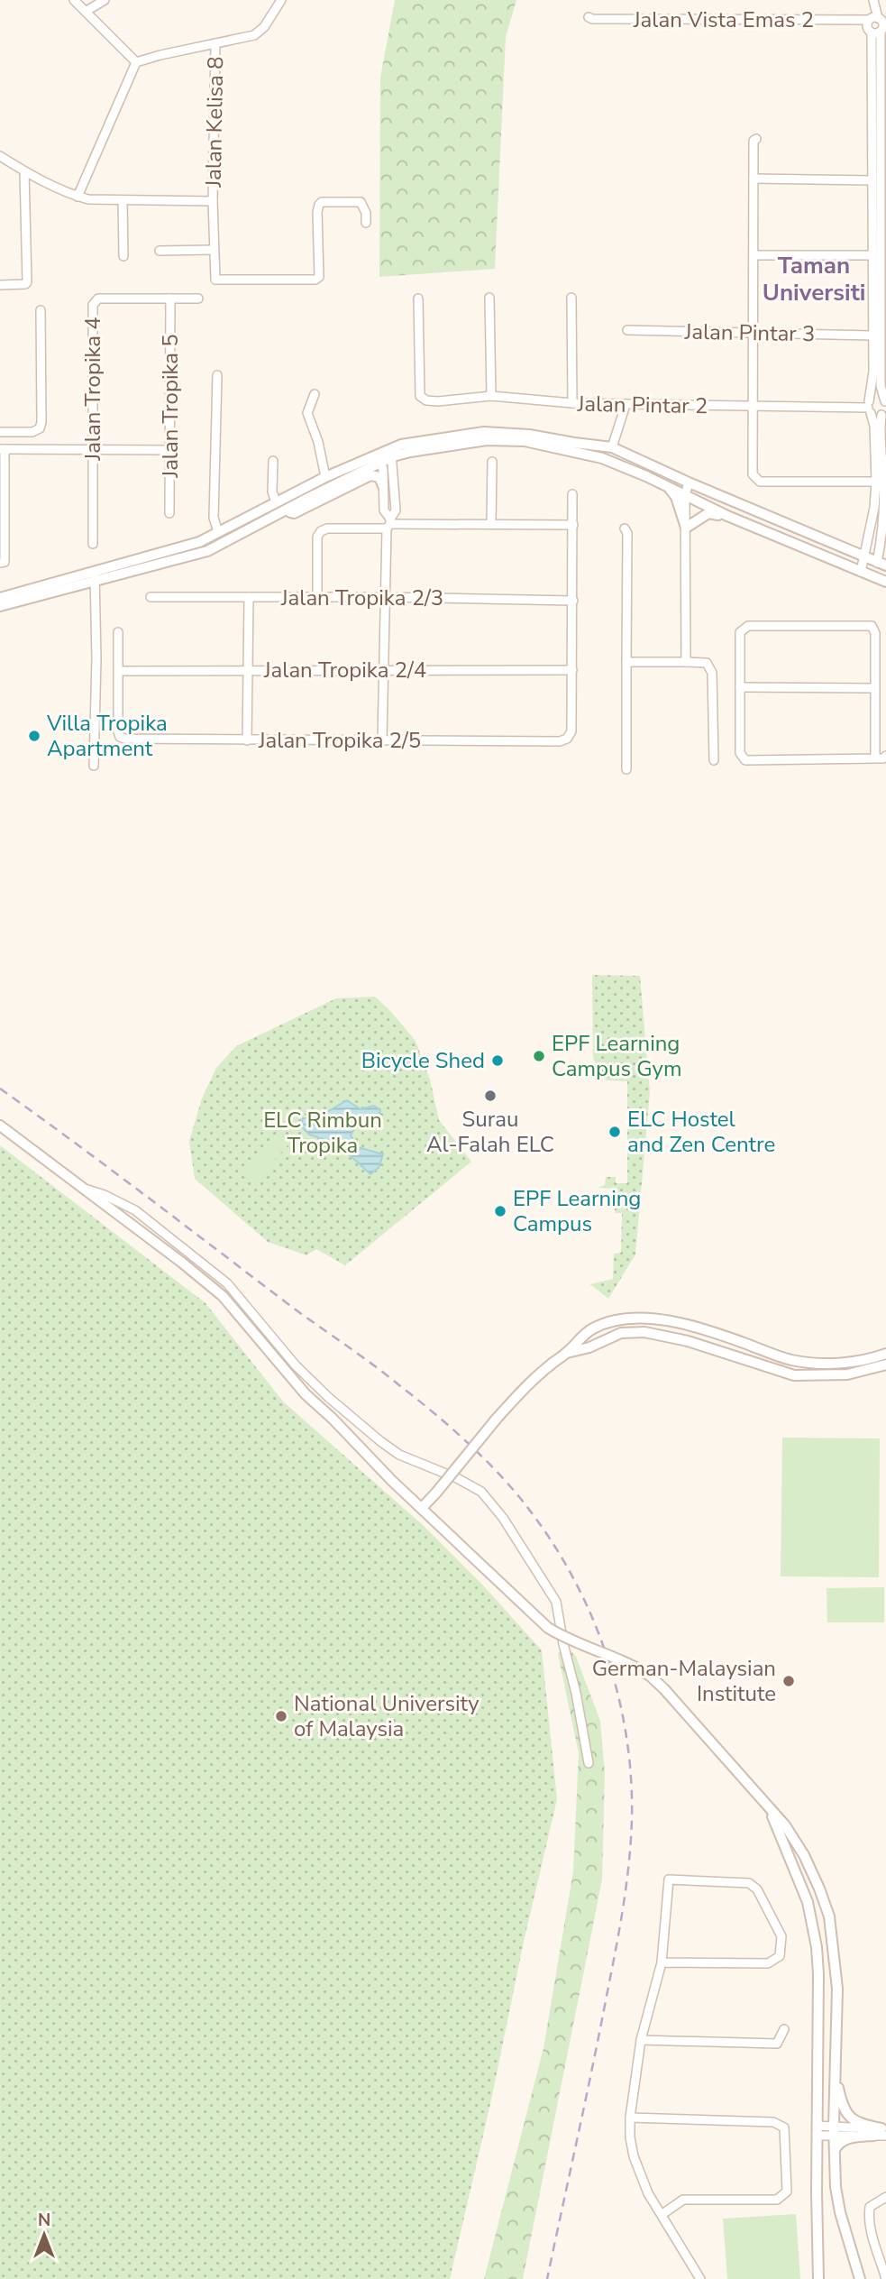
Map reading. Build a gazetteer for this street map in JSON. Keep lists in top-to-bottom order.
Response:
{
  "streets": {
    "street": [
      "Jalan Vista Emas 2",
      "Jalan Kelisa 8",
      "Jalan Pintar 3",
      "Jalan Tropika 4",
      "Jalan Pintar 2",
      "Jalan Tropika 5",
      "Jalan Tropika 2/3",
      "Jalan Tropika 2/4",
      "Jalan Tropika 2/5"
    ]
  },
  "crossings": [
    ["Jalan Tropika 4", "Jalan Tropika 5"],
    ["Jalan Tropika 2/4", "Jalan Tropika 2/5"]
  ],
  "districts": ["Taman Universiti"],
  "parks": ["ELC Rimbun Tropika"],
  "places": [
    "Villa Tropika Apartment",
    "EPF Learning Campus Gym",
    "Bicycle Shed",
    "Surau Al-Falah ELC",
    "ELC Hostel and Zen Centre",
    "EPF Learning Campus",
    "German-Malaysian Institute",
    "National University of Malaysia"
  ],
  "north": "top"
}
